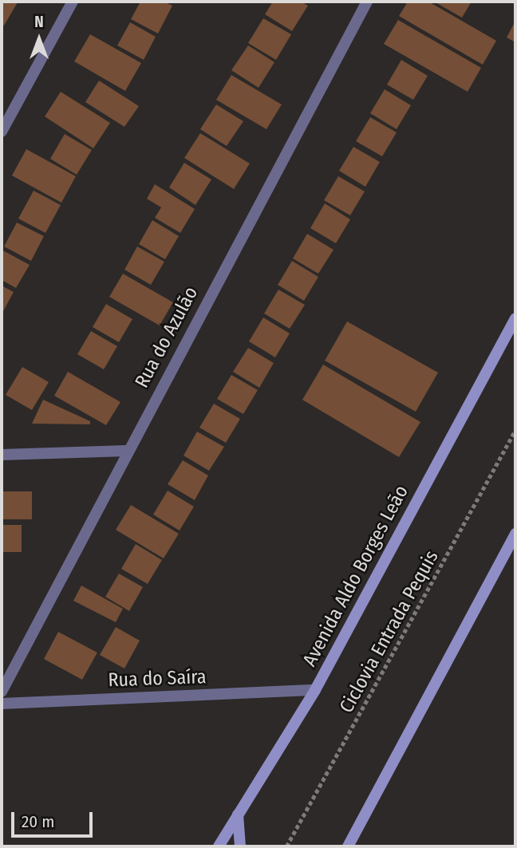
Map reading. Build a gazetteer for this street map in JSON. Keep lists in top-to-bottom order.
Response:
{
  "streets": {
    "street": ["Rua do Azulão", "Avenida Aldo Borges Leão", "Rua do Saíra"],
    "path": ["Ciclovia Entrada Pequis"]
  },
  "crossings": [
    ["Avenida Aldo Borges Leão", "Rua do Saíra"]
  ],
  "scale_bar": "20 m",
  "north": "top"
}
